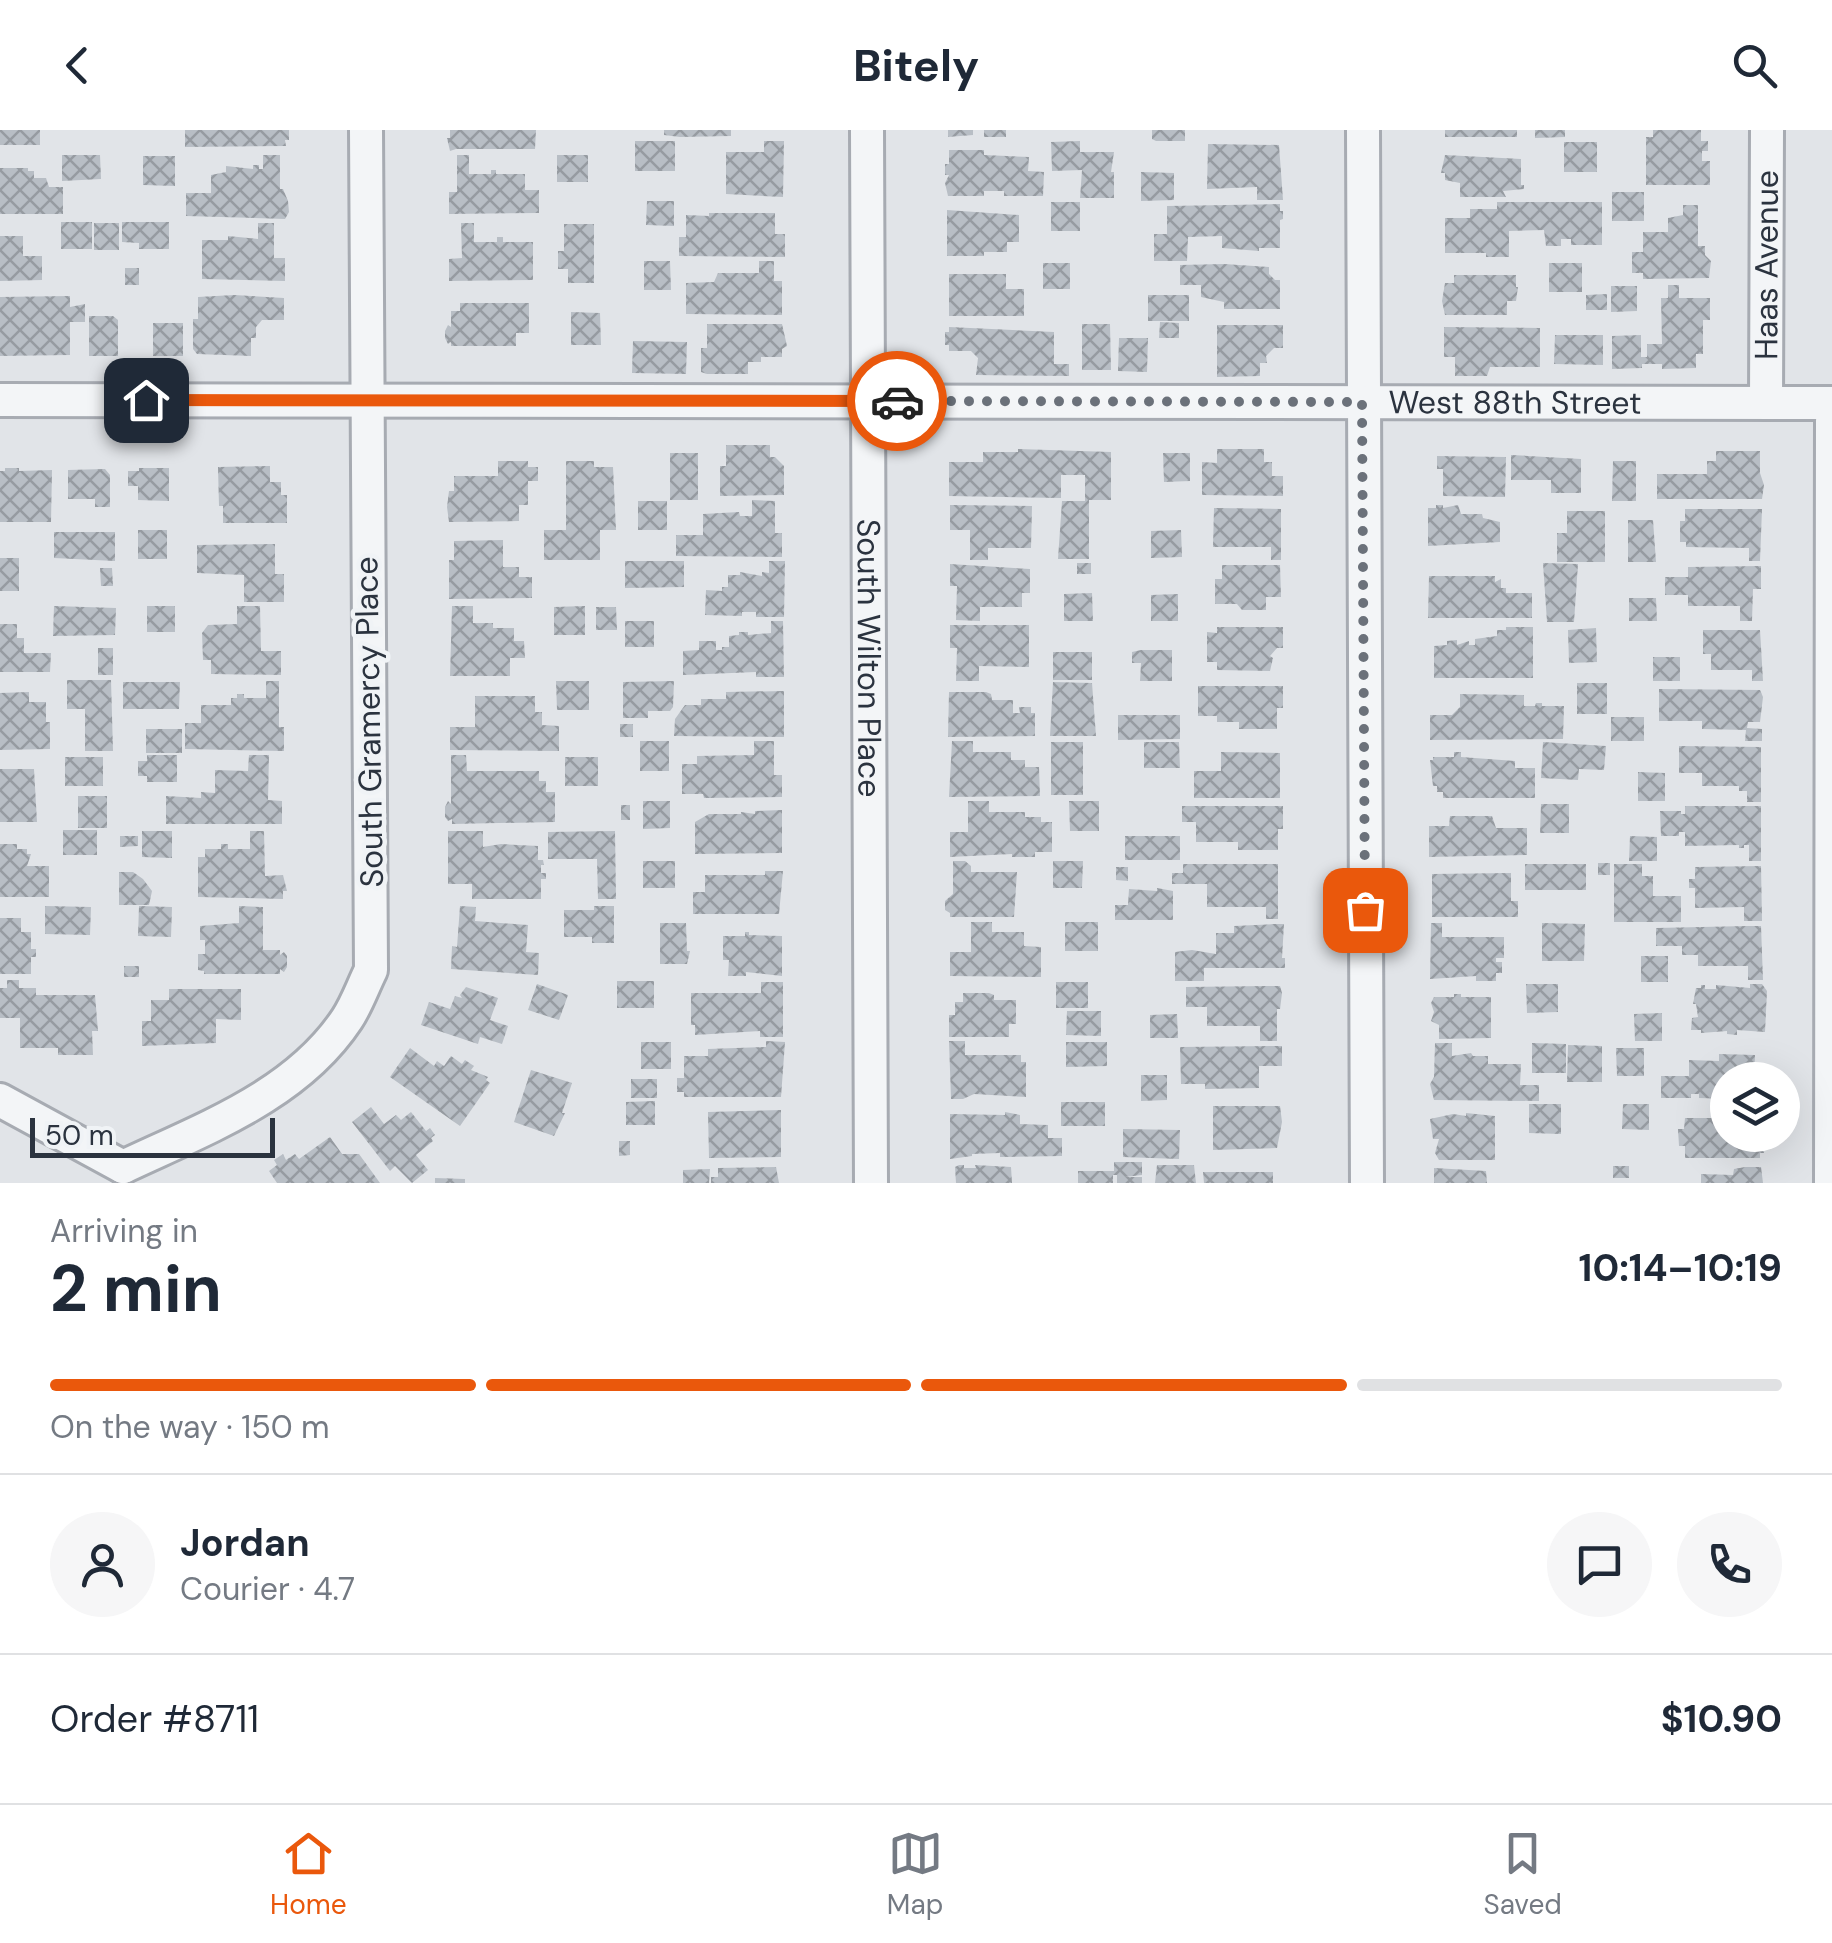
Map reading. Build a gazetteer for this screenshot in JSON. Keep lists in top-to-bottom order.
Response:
{
  "streets": {
    "street": [
      "Haas Avenue",
      "West 88th Street",
      "South Wilton Place",
      "South Gramercy Place"
    ]
  },
  "crossings": [
    ["Haas Avenue", "West 88th Street"],
    ["West 88th Street", "South Wilton Place"],
    ["West 88th Street", "South Gramercy Place"]
  ],
  "scale_bar": "50 m",
  "page": {
    "header": "Bitely",
    "scale": "50 m",
    "heading": ["2 min", "Arriving in", "10:14–10:19"],
    "panel": [
      "Jordan",
      "Courier · 4.7",
      "Order #8711",
      "$10.90"
    ],
    "bar": "On the way · 150 m",
    "tabs": ["Home", "Map", "Saved"]
  }
}
